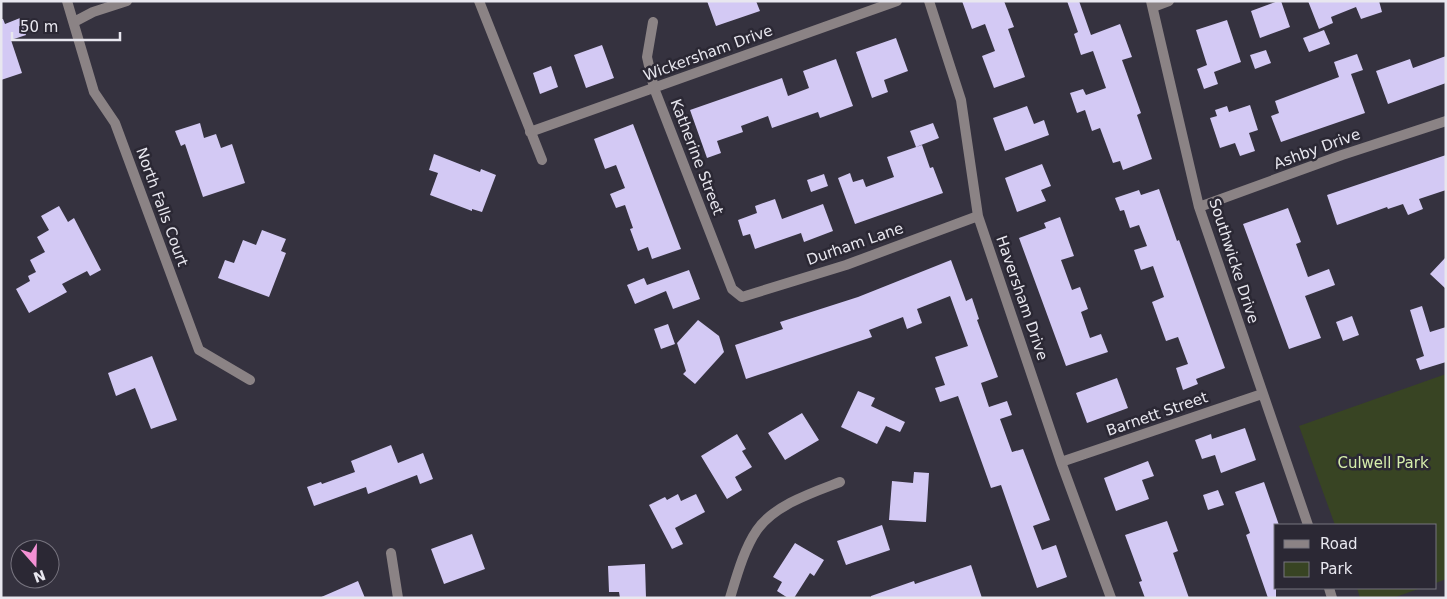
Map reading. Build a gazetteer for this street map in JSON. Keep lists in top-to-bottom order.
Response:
{
  "streets": {
    "street": [
      "Wickersham Drive",
      "Ashby Drive",
      "Katherine Street",
      "North Falls Court",
      "Durham Lane",
      "Southwicke Drive",
      "Haversham Drive",
      "Barnett Street"
    ]
  },
  "crossings": [
    ["Wickersham Drive", "Katherine Street"],
    ["Ashby Drive", "Southwicke Drive"],
    ["Katherine Street", "Durham Lane"],
    ["Durham Lane", "Haversham Drive"],
    ["Southwicke Drive", "Barnett Street"],
    ["Haversham Drive", "Barnett Street"]
  ],
  "parks": ["Culwell Park"],
  "legend": ["Road", "Park"],
  "scale_bar": "50 m",
  "north": "bottom"
}
